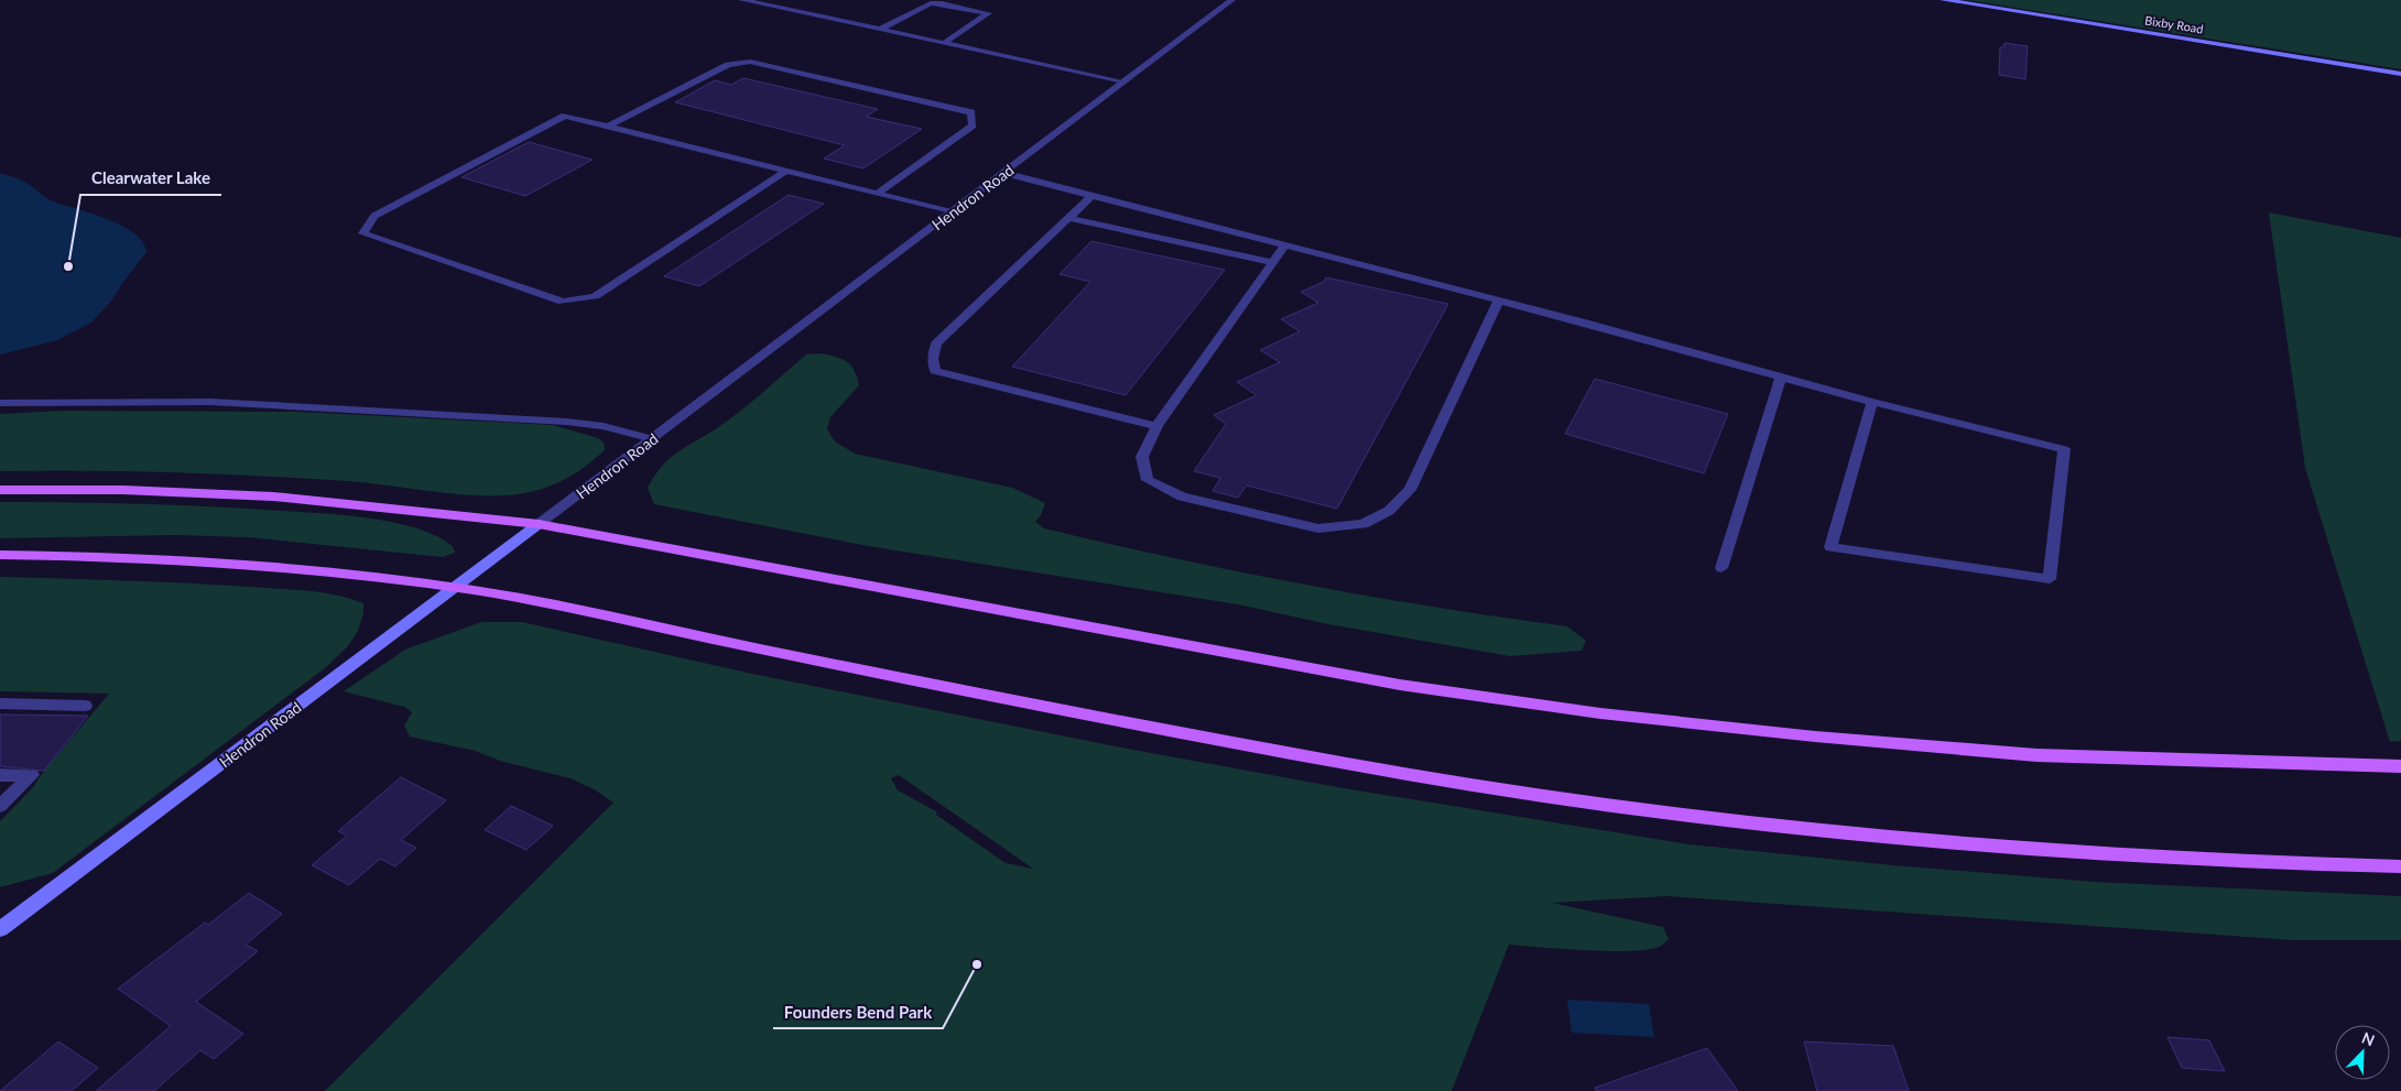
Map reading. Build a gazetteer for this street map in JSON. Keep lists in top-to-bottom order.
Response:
{
  "streets": {
    "street": ["Bixby Road", "Hendron Road"]
  },
  "places": ["Clearwater Lake", "Founders Bend Park"],
  "north": "top right"
}
